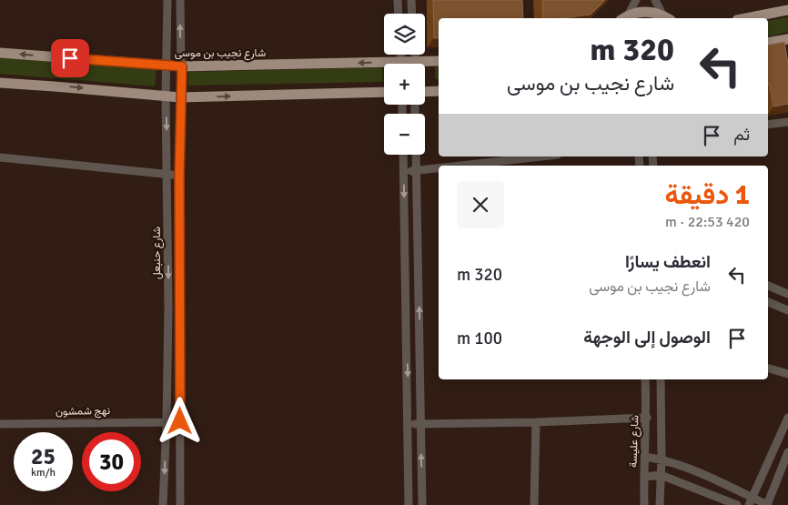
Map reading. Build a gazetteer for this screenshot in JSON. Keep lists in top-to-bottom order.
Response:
{
  "streets": {
    "main road": ["شارع نجيب بن موسى"],
    "street": ["شارع حنبعل", "نهج شمشون", "شارع عليسة"]
  },
  "crossings": [
    ["شارع نجيب بن موسى", "شارع حنبعل"],
    ["شارع حنبعل", "نهج شمشون"]
  ],
  "page": {
    "map_buttons": ["+", "−"],
    "turn": ["320 m", "شارع نجيب بن موسى"],
    "then": "ثم",
    "heading": ["1 دقيقة", "420 m · 22:53"],
    "list": [
      {
        "name": "انعطف يسارًا",
        "note": "شارع نجيب بن موسى",
        "value": "320 m"
      },
      {
        "name": "الوصول إلى الوجهة",
        "value": "100 m"
      }
    ],
    "speed": "25 km/h",
    "limit": "30"
  }
}
